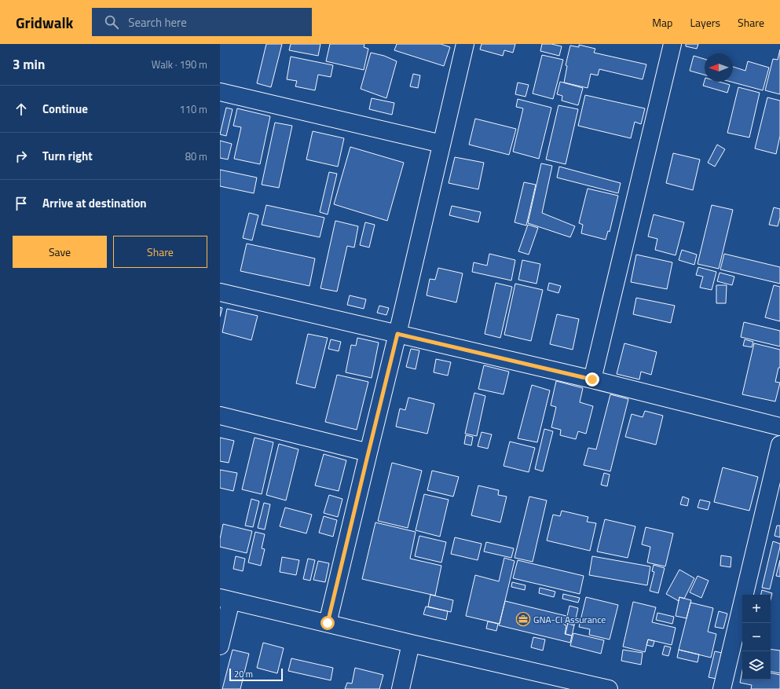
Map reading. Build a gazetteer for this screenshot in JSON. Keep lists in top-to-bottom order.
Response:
{
  "places": {
    "office": ["GNA-CI Assurance"]
  },
  "scale_bar": "20 m",
  "north": "left",
  "page": {
    "header": "Gridwalk",
    "search": "Search here",
    "nav": ["Map", "Layers", "Share"],
    "heading": ["3 min", "Walk · 190 m"],
    "list": [
      ["Continue", "110 m"],
      ["Turn right", "80 m"],
      "Arrive at destination"
    ],
    "buttons": ["Save", "Share"],
    "map_buttons": ["+", "−"],
    "scale": "20 m"
  }
}
